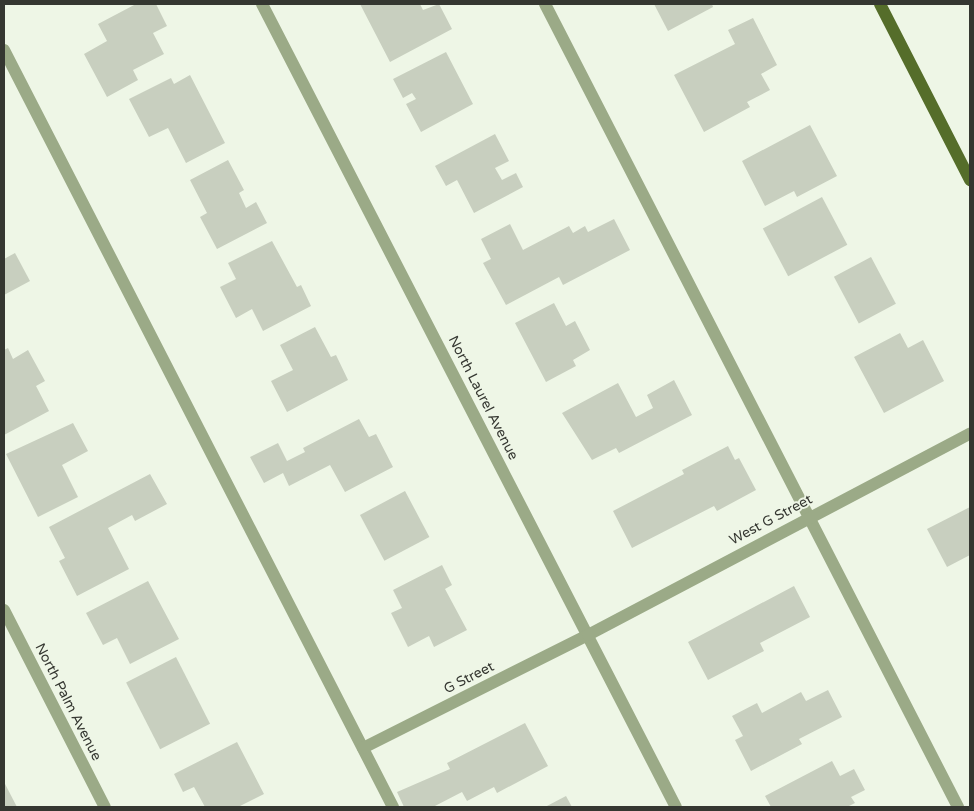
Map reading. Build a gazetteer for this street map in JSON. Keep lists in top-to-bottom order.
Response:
{
  "streets": {
    "street": [
      "North Laurel Avenue",
      "West G Street",
      "G Street",
      "North Palm Avenue"
    ]
  },
  "crossings": [
    ["North Laurel Avenue", "West G Street"],
    ["North Laurel Avenue", "G Street"],
    ["West G Street", "G Street"]
  ]
}
